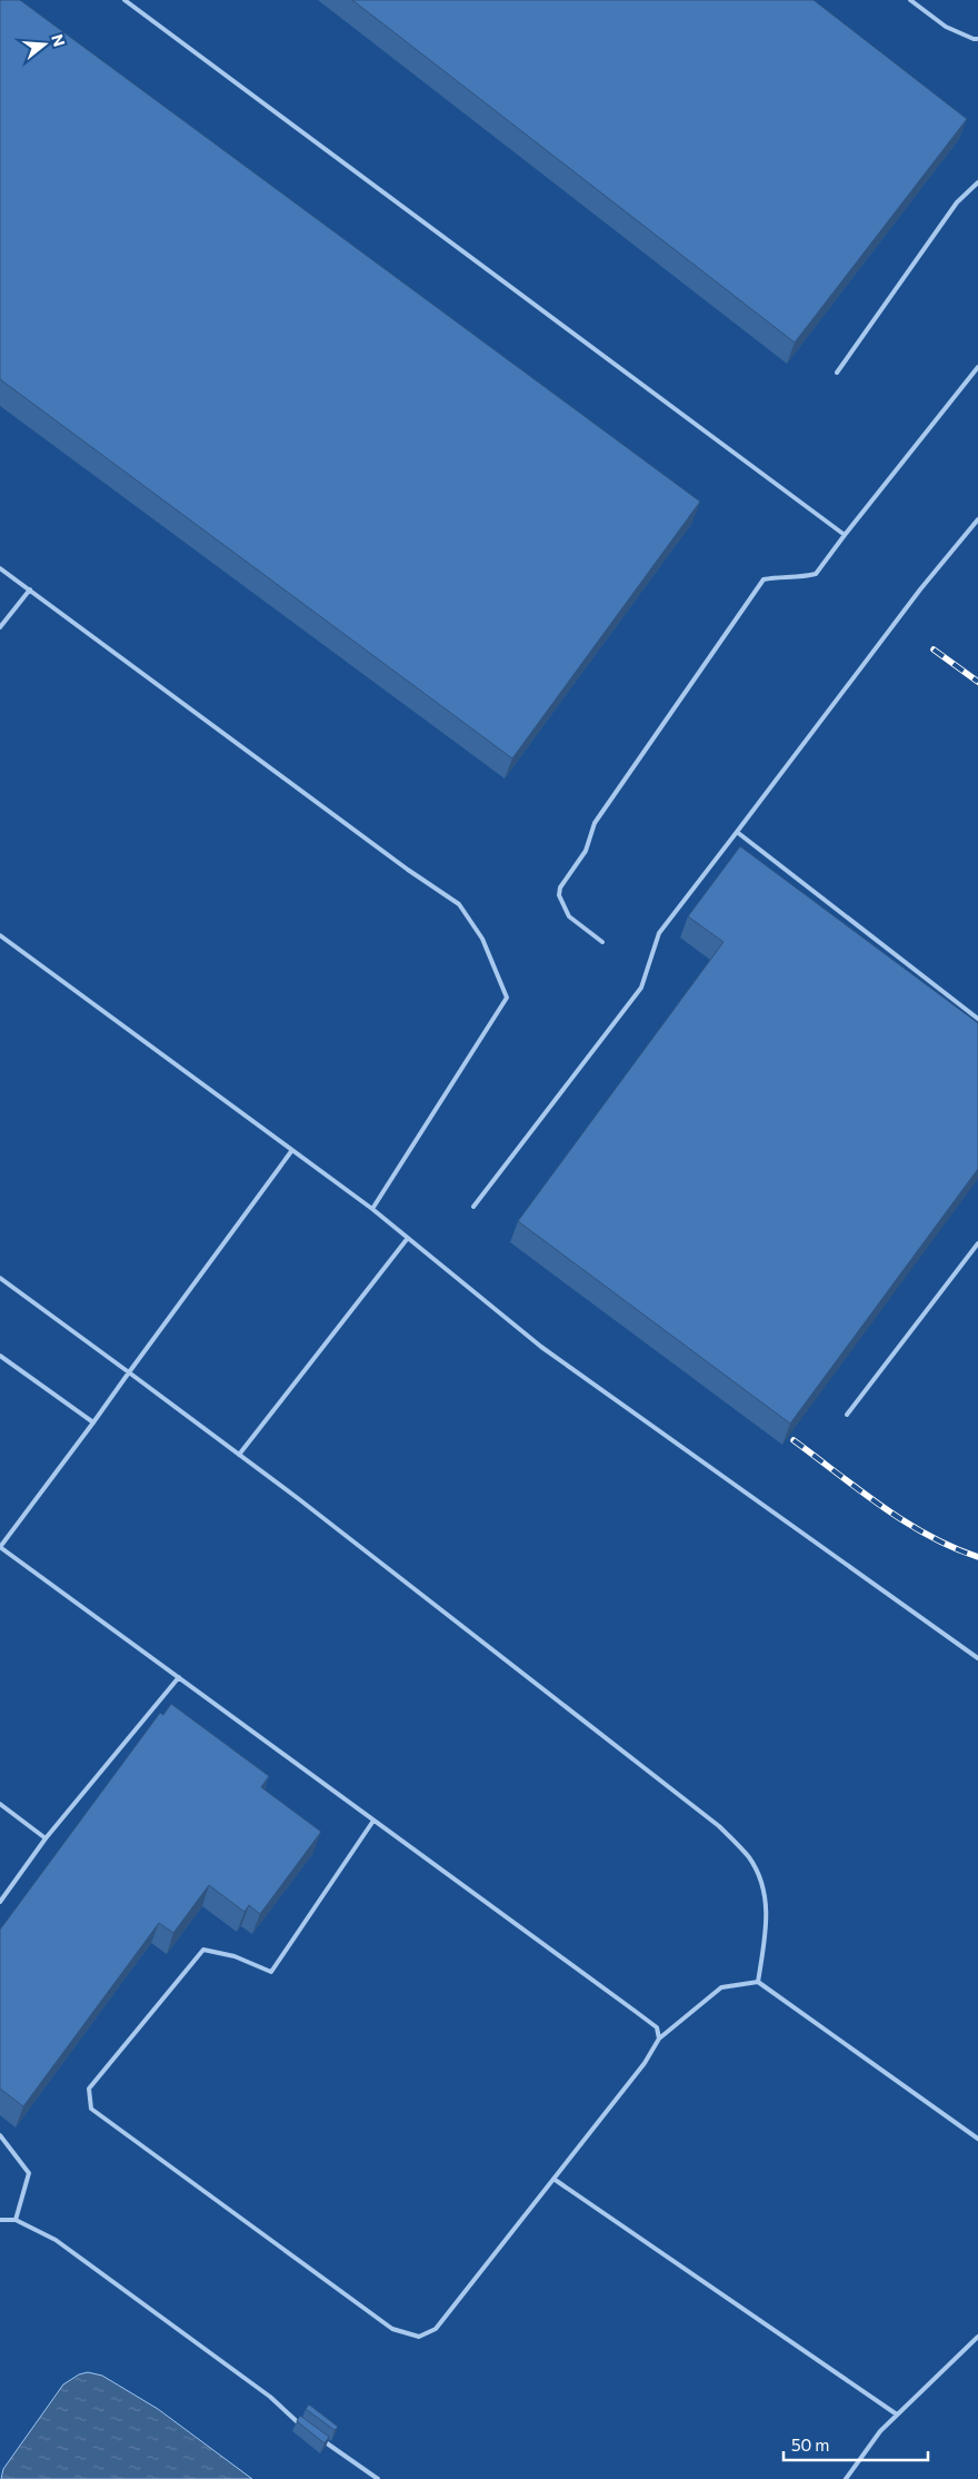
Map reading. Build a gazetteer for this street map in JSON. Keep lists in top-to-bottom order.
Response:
{
  "scale_bar": "50 m",
  "north": "right"
}
